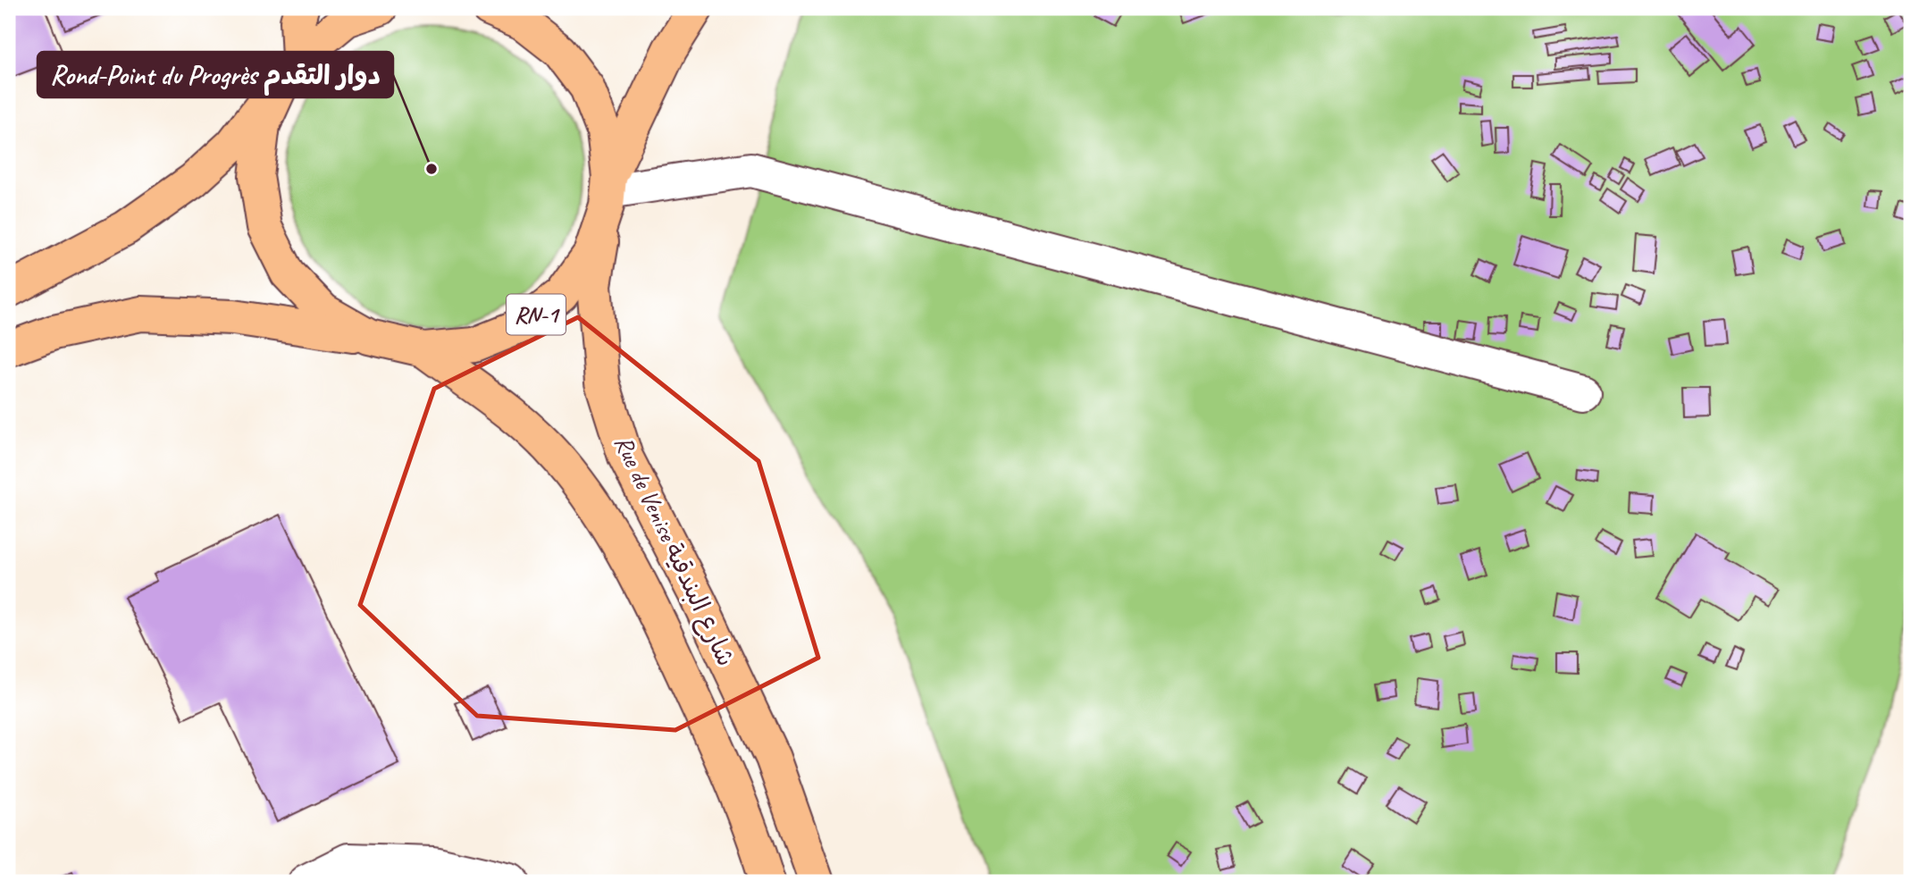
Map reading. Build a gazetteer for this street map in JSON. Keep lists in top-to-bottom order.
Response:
{
  "streets": {
    "main road": ["RN-1", "Rue de Venise شارع البندقية"]
  },
  "crossings": [
    ["RN-1", "Rue de Venise شارع البندقية"]
  ],
  "places": ["Rond-Point du Progrès دوار التقدم"]
}
